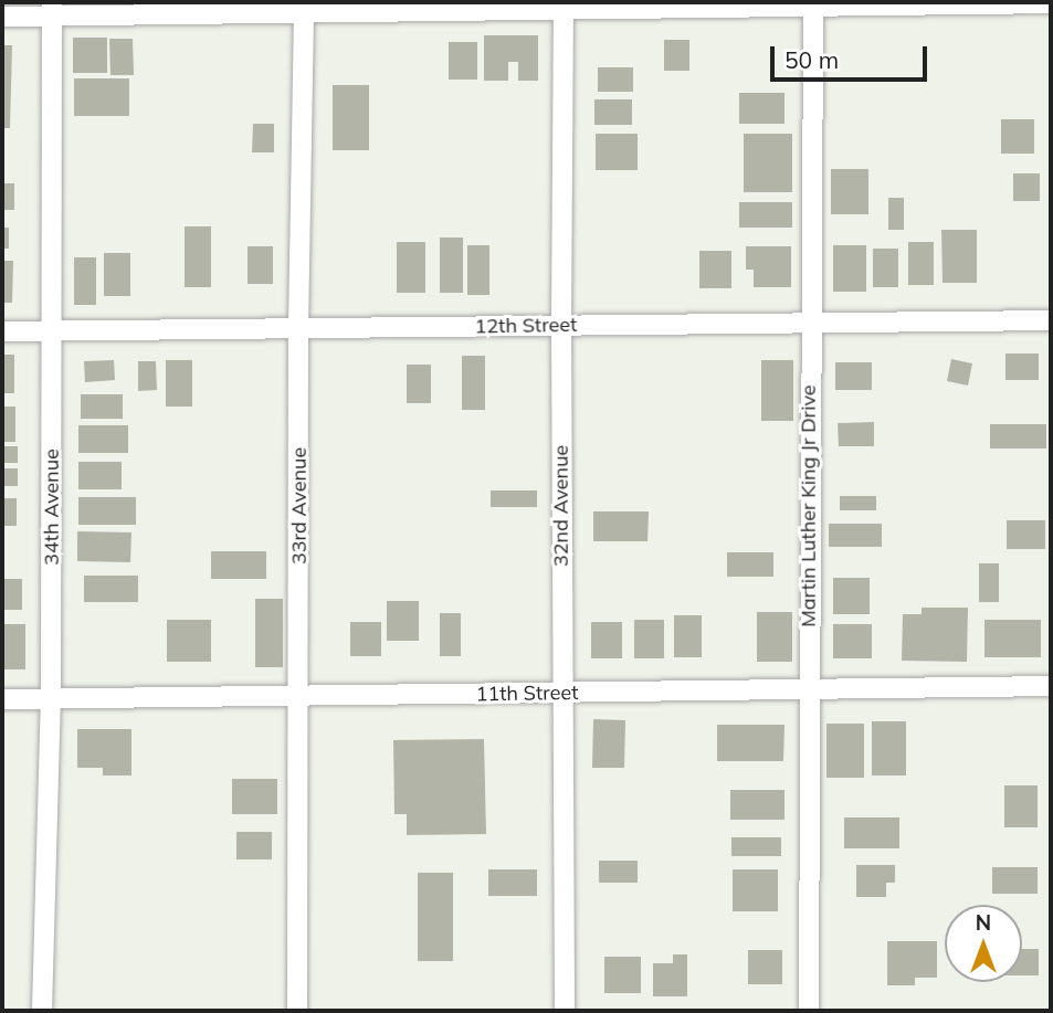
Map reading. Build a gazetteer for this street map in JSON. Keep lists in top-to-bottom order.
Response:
{
  "streets": {
    "street": [
      "12th Street",
      "33rd Avenue",
      "32nd Avenue",
      "Martin Luther King Jr Drive",
      "34th Avenue",
      "11th Street"
    ]
  },
  "crossings": [
    ["12th Street", "33rd Avenue"],
    ["12th Street", "32nd Avenue"],
    ["12th Street", "Martin Luther King Jr Drive"],
    ["12th Street", "34th Avenue"],
    ["33rd Avenue", "11th Street"],
    ["32nd Avenue", "11th Street"],
    ["Martin Luther King Jr Drive", "11th Street"],
    ["34th Avenue", "11th Street"]
  ],
  "scale_bar": "50 m",
  "north": "top"
}
